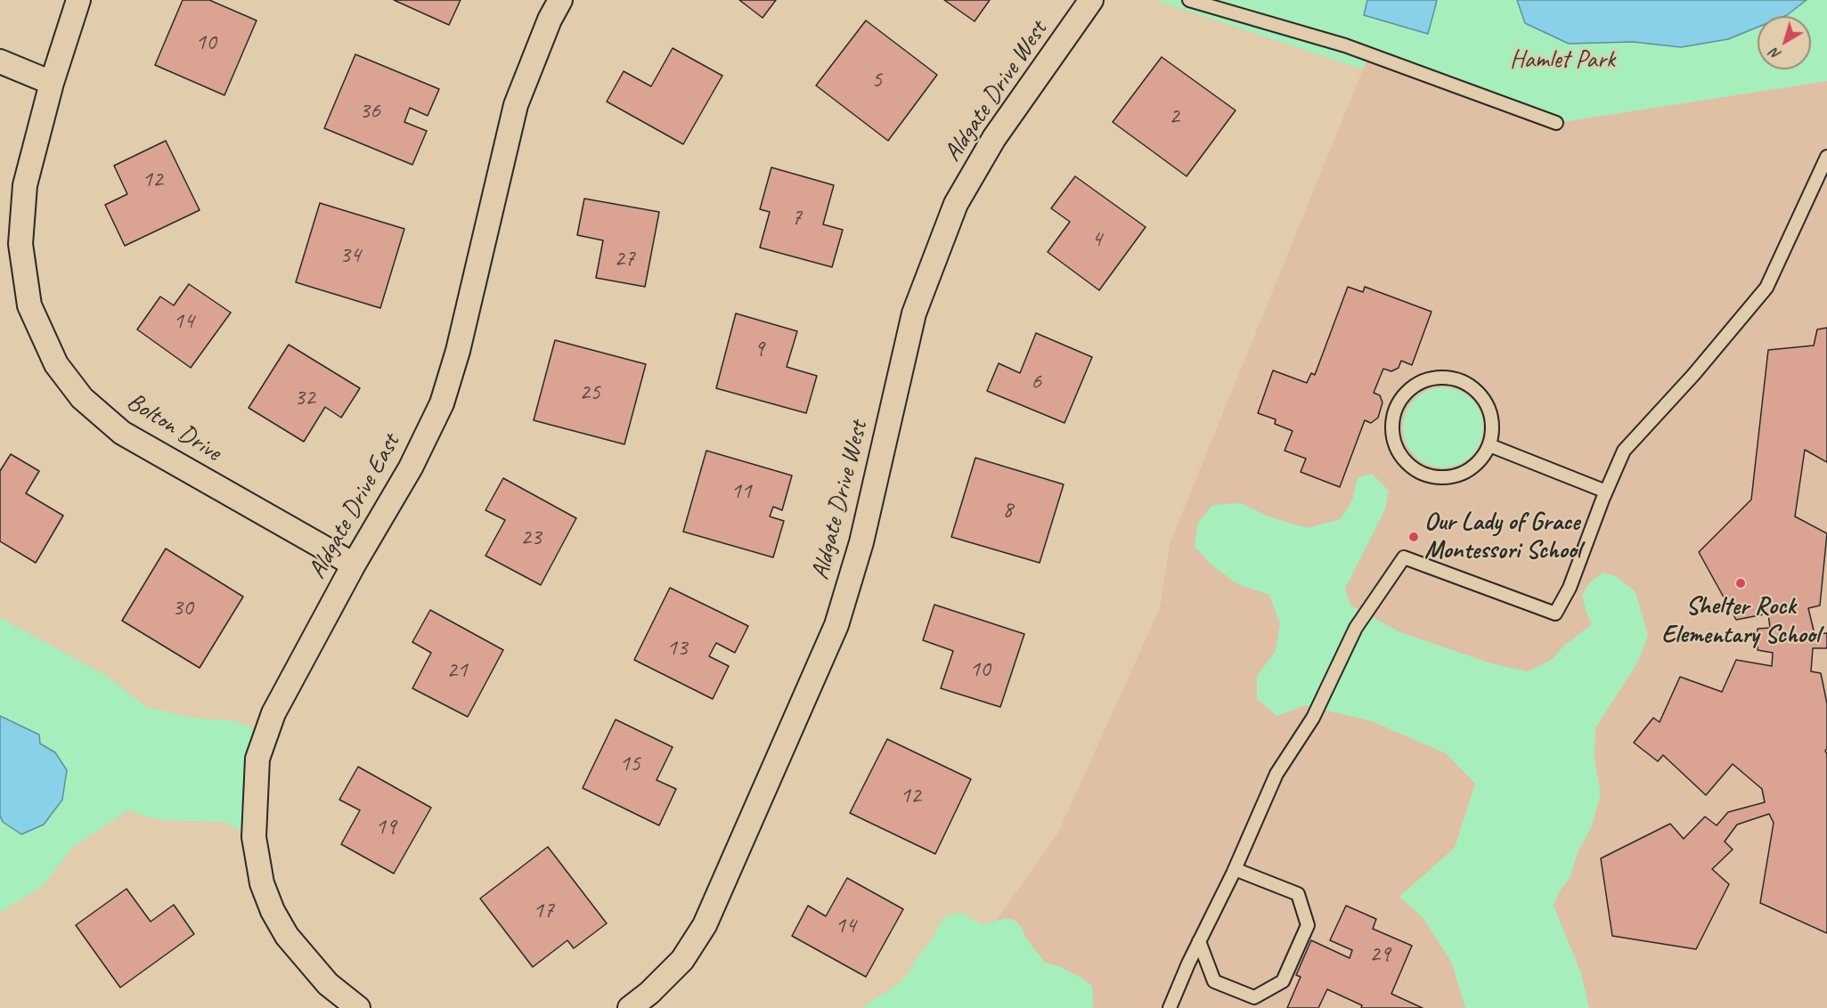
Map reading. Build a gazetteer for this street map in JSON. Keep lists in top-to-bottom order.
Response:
{
  "streets": {
    "street": ["Aldgate Drive West", "Bolton Drive", "Aldgate Drive East"]
  },
  "crossings": [
    ["Bolton Drive", "Aldgate Drive East"]
  ],
  "parks": ["Hamlet Park"],
  "places": ["Our Lady of Grace Montessori School", "Shelter Rock Elementary School"],
  "house_numbers": [
    "10",
    "5",
    "36",
    "2",
    "12",
    "7",
    "4",
    "34",
    "27",
    "14",
    "9",
    "6",
    "25",
    "32",
    "11",
    "8",
    "23",
    "30",
    "13",
    "10",
    "21",
    "15",
    "12",
    "19",
    "17",
    "14",
    "29"
  ],
  "north": "bottom left"
}
